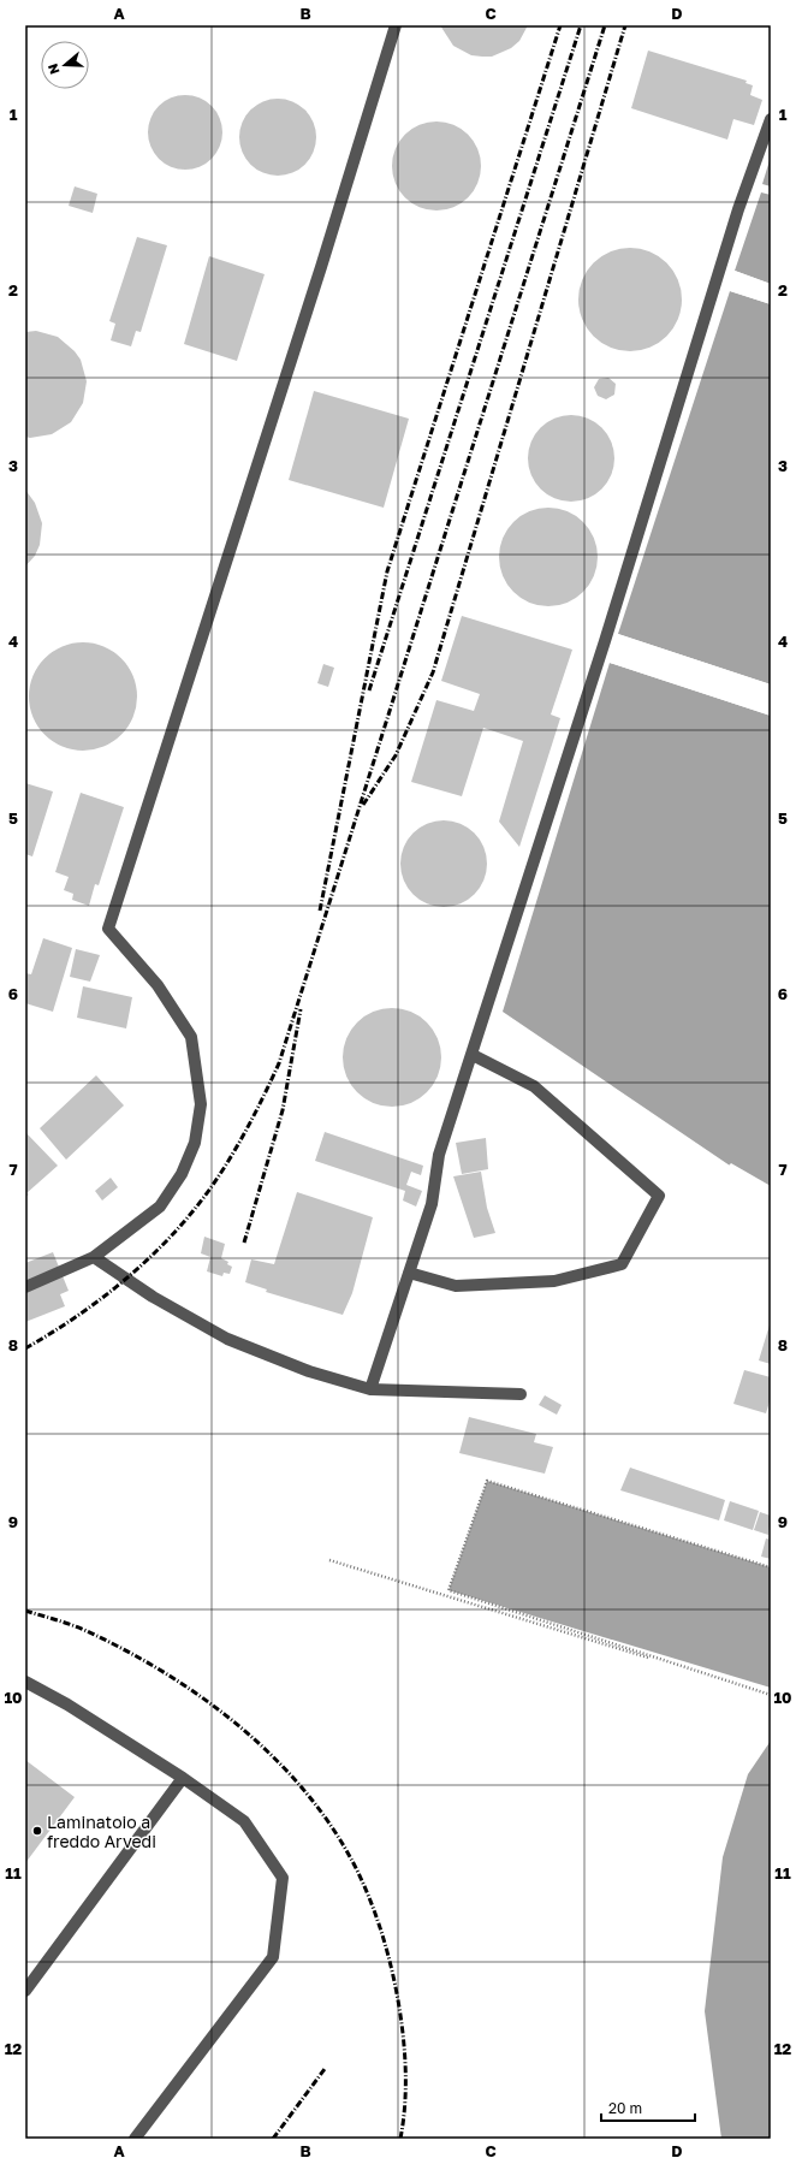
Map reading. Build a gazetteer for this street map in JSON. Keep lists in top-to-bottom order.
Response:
{
  "places": ["Laminatoio a freddo Arvedi"],
  "scale_bar": "20 m",
  "north": "left",
  "grid": {
    "columns": [
      "A",
      "B",
      "C",
      "D"
    ],
    "rows": [
      "1",
      "2",
      "3",
      "4",
      "5",
      "6",
      "7",
      "8",
      "9",
      "10",
      "11",
      "12"
    ]
  }
}
